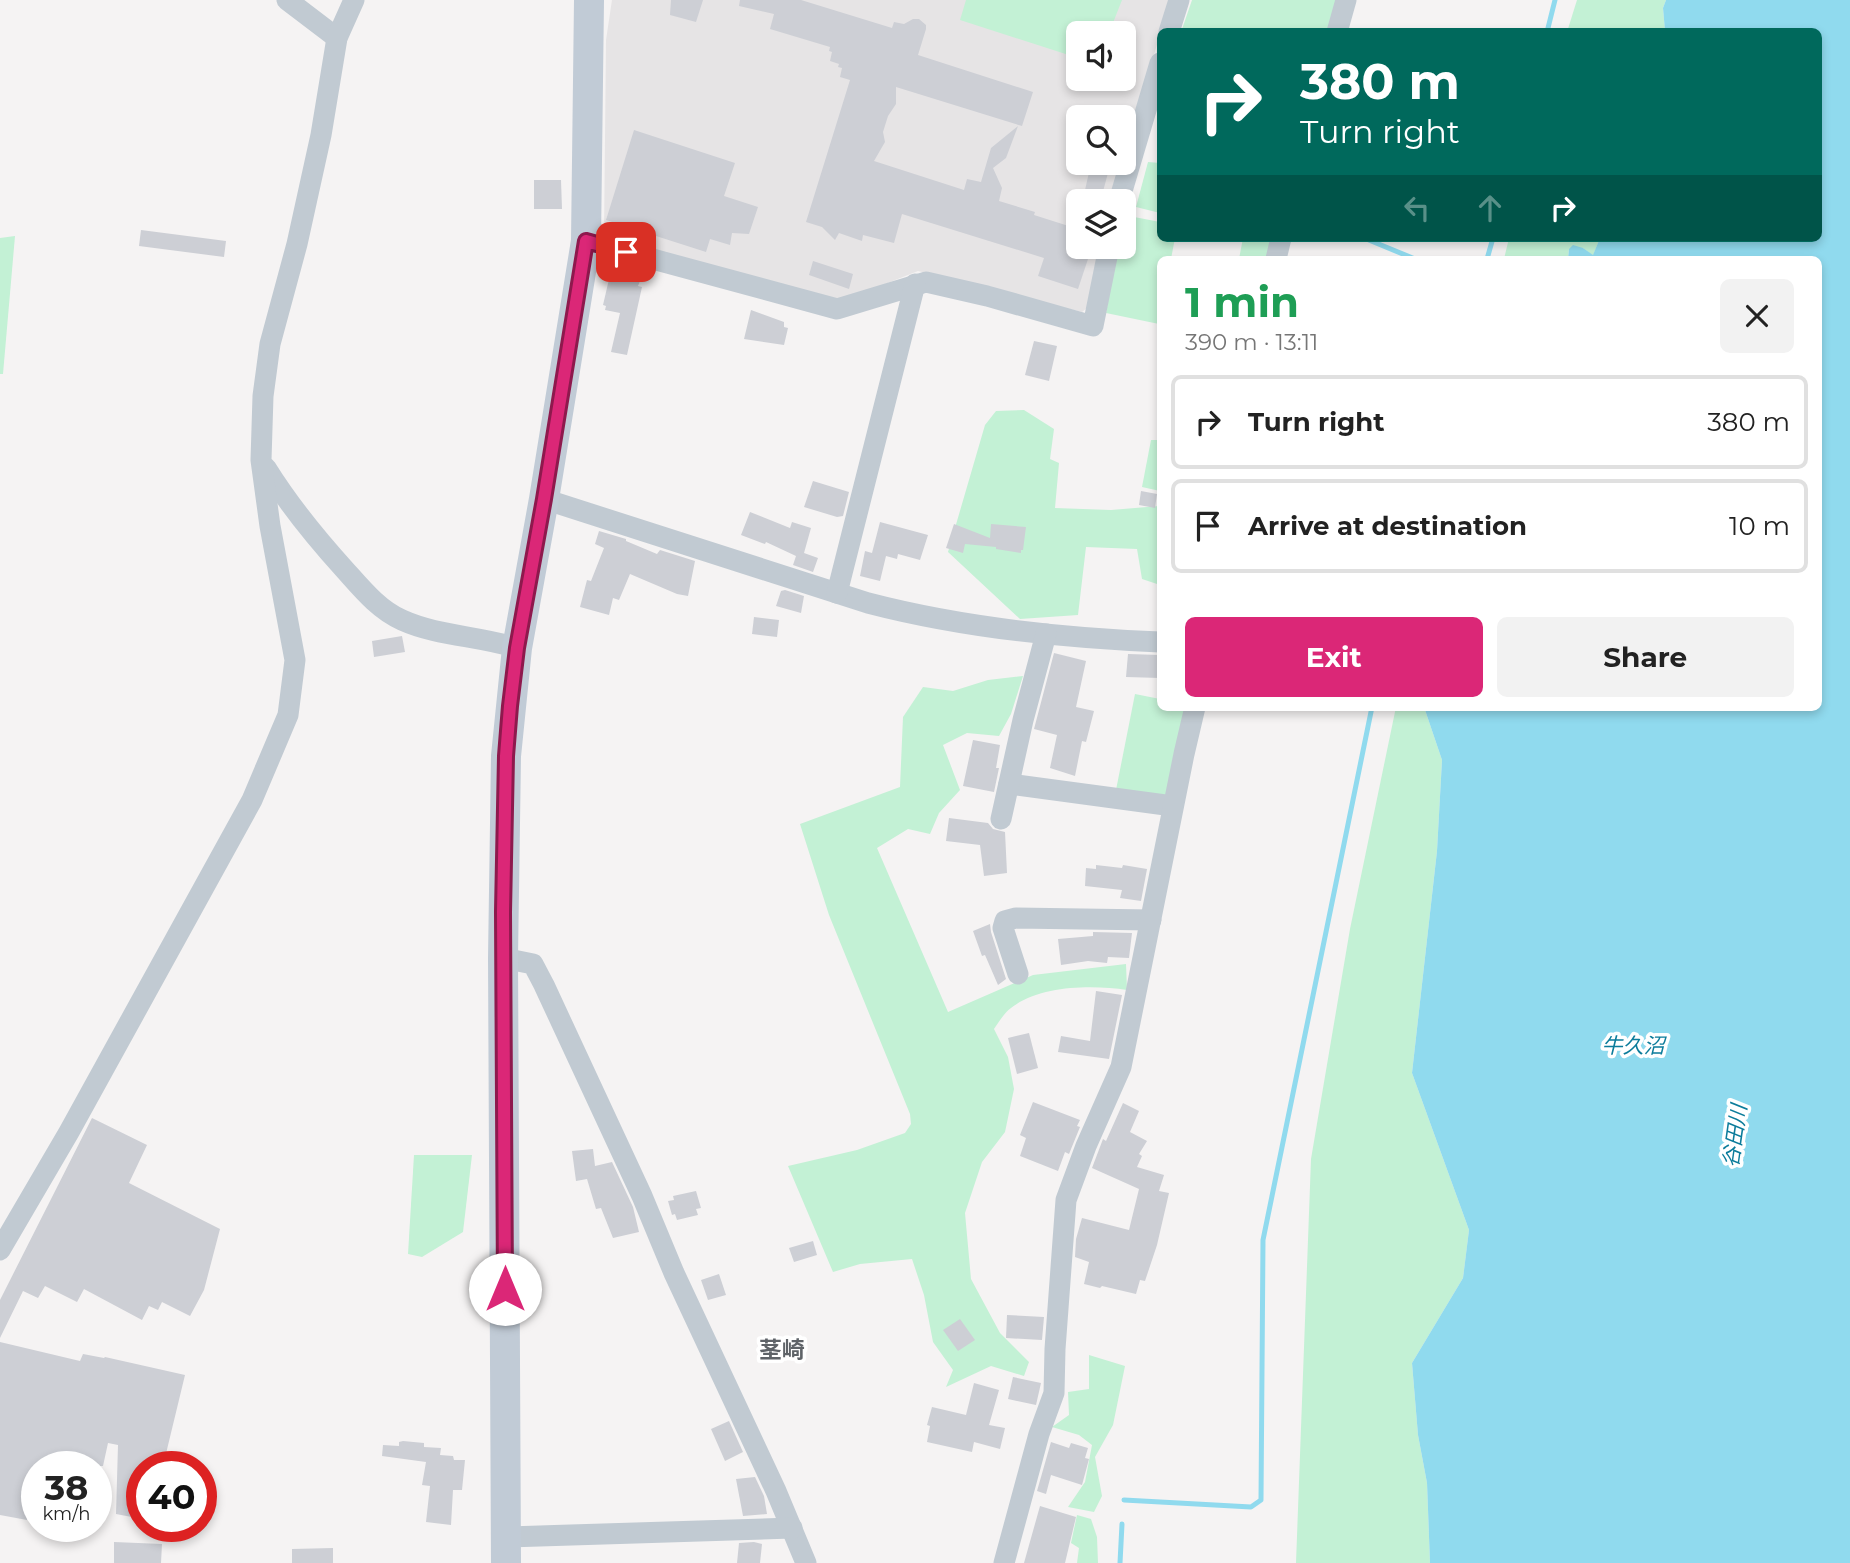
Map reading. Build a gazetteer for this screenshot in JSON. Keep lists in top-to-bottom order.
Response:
{
  "districts": ["茎崎"],
  "water": ["牛久沼", "谷田川"],
  "page": {
    "turn": ["380 m", "Turn right"],
    "heading": ["1 min", "390 m · 13:11"],
    "list": [
      {
        "name": "Turn right",
        "value": "380 m"
      },
      {
        "name": "Arrive at destination",
        "value": "10 m"
      }
    ],
    "buttons": ["Exit", "Share"],
    "speed": "38 km/h",
    "limit": "40"
  }
}
